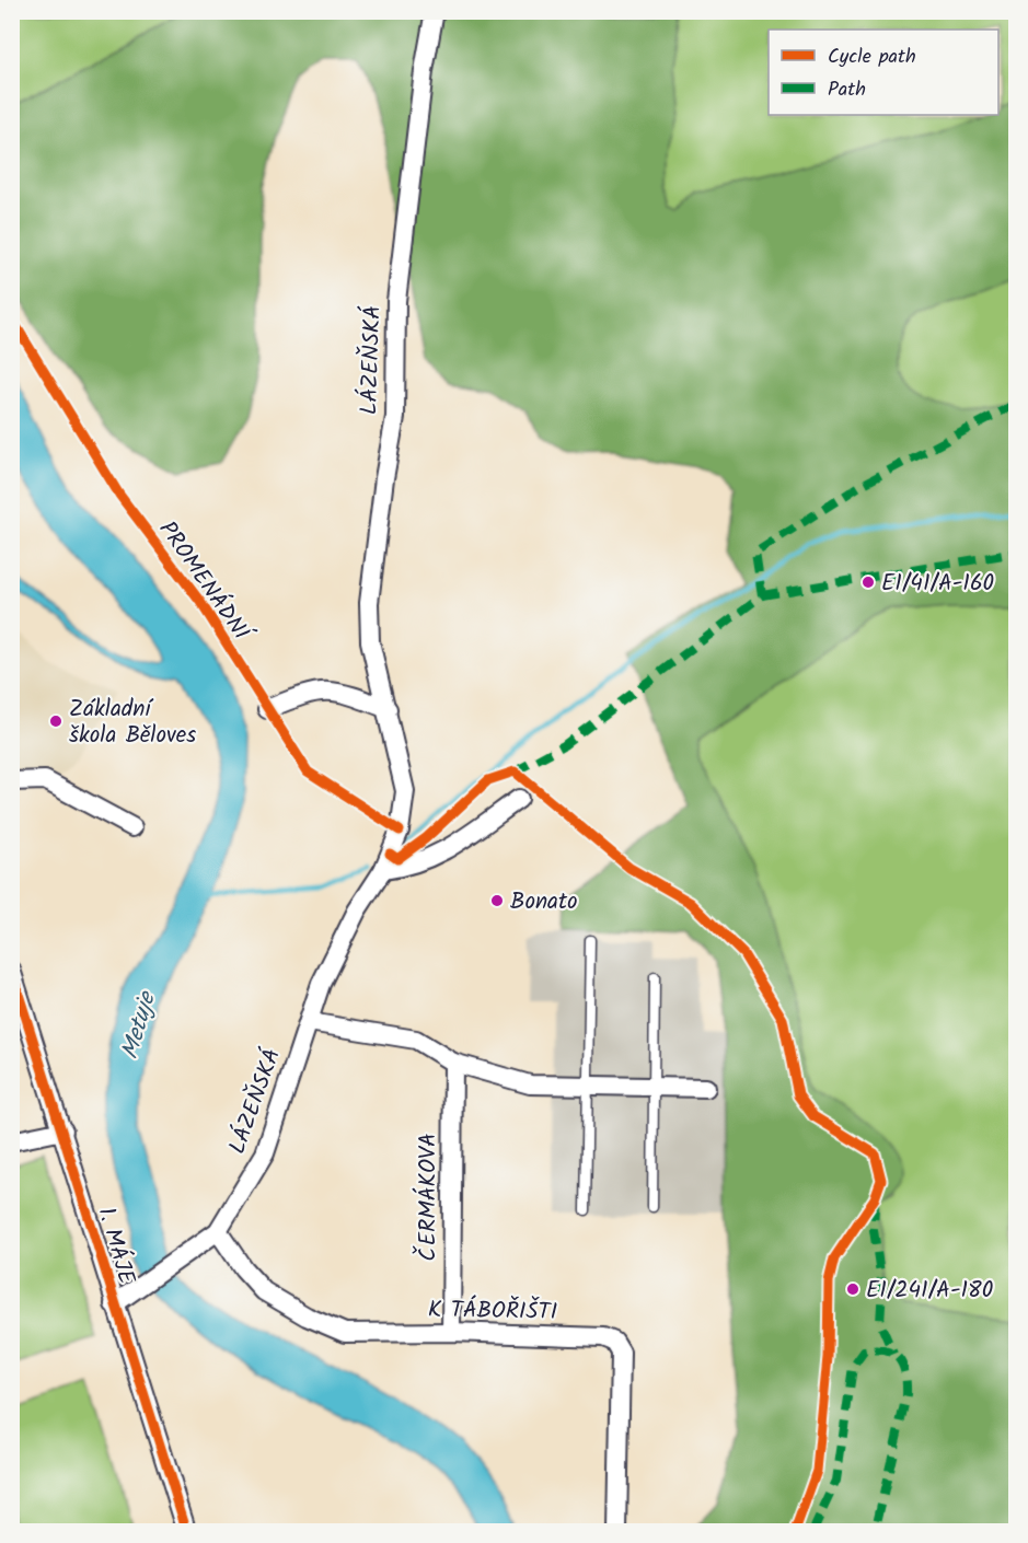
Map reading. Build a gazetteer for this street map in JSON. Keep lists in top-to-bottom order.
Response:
{
  "streets": {
    "street": [
      "LÁZEŇSKÁ",
      "ČERMÁKOVA",
      "1. MÁJE",
      "K TÁBOŘIŠTI"
    ],
    "cycle path": ["PROMENÁDNÍ"]
  },
  "crossings": [
    ["LÁZEŇSKÁ", "1. MÁJE"],
    ["LÁZEŇSKÁ", "K TÁBOŘIŠTI"],
    ["ČERMÁKOVA", "K TÁBOŘIŠTI"]
  ],
  "water": ["Metuje"],
  "places": [
    "E1/41/A-160",
    "Základní škola Běloves",
    "Bonato",
    "E1/241/A-180"
  ],
  "legend": ["Cycle path", "Path"]
}
